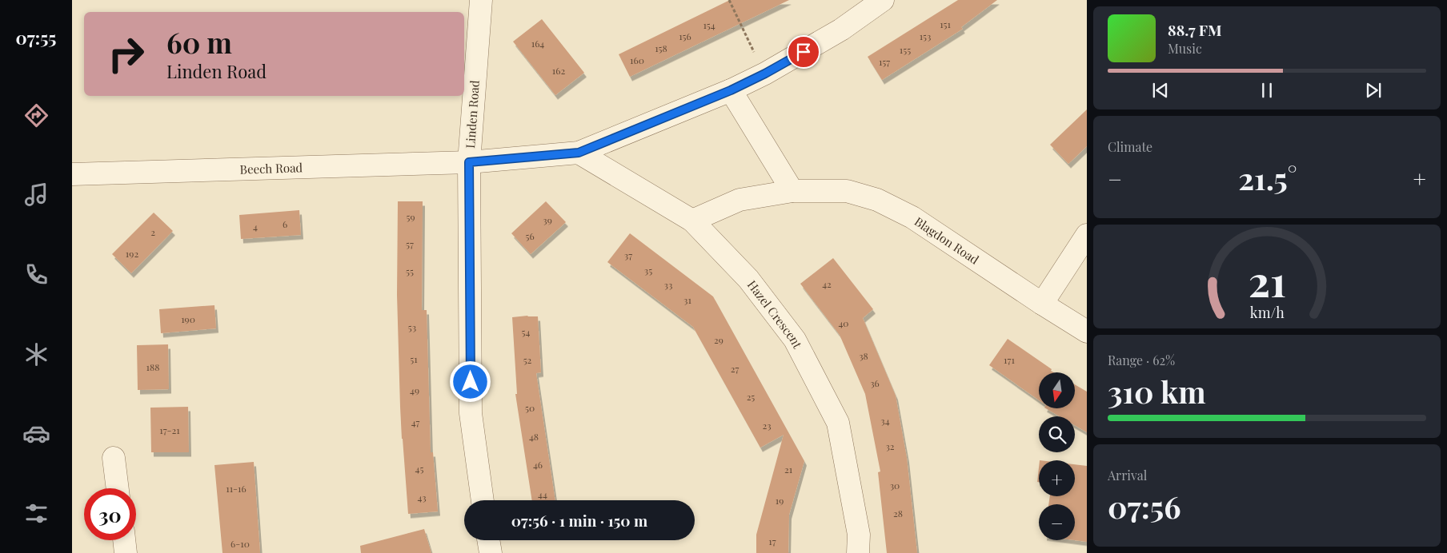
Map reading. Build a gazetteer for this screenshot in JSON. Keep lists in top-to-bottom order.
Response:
{
  "streets": {
    "street": [
      "Linden Road",
      "Beech Road",
      "Blagdon Road",
      "Hazel Crescent"
    ]
  },
  "crossings": [
    ["Linden Road", "Beech Road"],
    ["Linden Road", "Hazel Crescent"],
    ["Blagdon Road", "Hazel Crescent"]
  ],
  "house_numbers": [
    "151",
    "154",
    "156",
    "153",
    "164",
    "158",
    "155",
    "160",
    "157",
    "162",
    "59",
    "39",
    "6",
    "4",
    "2",
    "56",
    "57",
    "192",
    "37",
    "35",
    "55",
    "42",
    "33",
    "31",
    "190",
    "40",
    "53",
    "54",
    "29",
    "38",
    "51",
    "52",
    "171",
    "188",
    "27",
    "36",
    "49",
    "25",
    "50",
    "34",
    "47",
    "23",
    "17-21",
    "48",
    "32",
    "46",
    "45",
    "21",
    "30",
    "11-16",
    "44",
    "43",
    "19",
    "28",
    "17",
    "6-10"
  ],
  "north": "bottom",
  "page": {
    "tabs": "07:55",
    "turn": ["60 m", "Linden Road"],
    "song": ["88.7 FM", "Music"],
    "tile": [
      "Climate",
      ["Range · 62%", "310 km"],
      ["Arrival", "07:56"]
    ],
    "heat": ["−", "21.5°", "+"],
    "map_buttons": ["+", "−"],
    "limit": "30",
    "trip": "07:56 · 1 min · 150 m",
    "gauge": ["21", "km/h"]
  }
}
